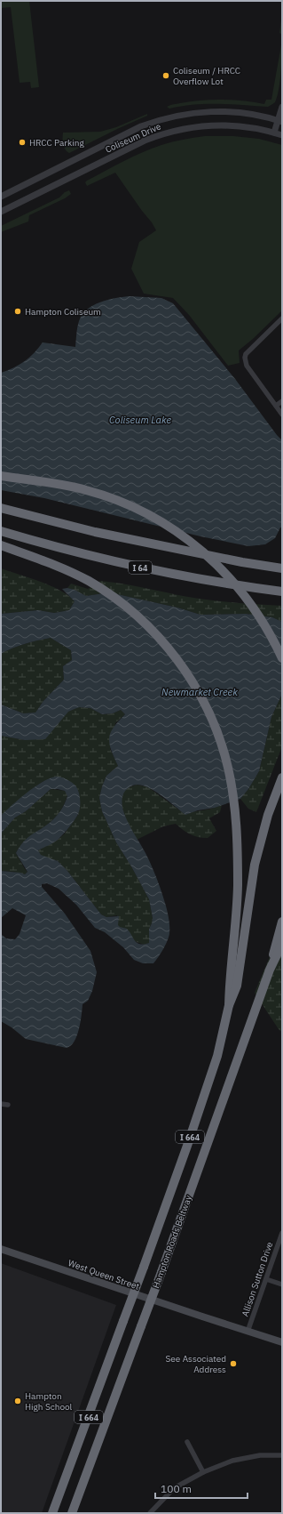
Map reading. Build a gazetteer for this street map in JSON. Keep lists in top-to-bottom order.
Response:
{
  "streets": {
    "highway": ["I 64", "I 664", "Hampton Roads Beltway"],
    "main road": ["West Queen Street"],
    "street": ["Coliseum Drive", "Allison Sutton Drive"]
  },
  "crossings": [
    ["West Queen Street", "Allison Sutton Drive"]
  ],
  "water": ["Coliseum Lake", "Newmarket Creek"],
  "places": [
    "Coliseum / HRCC Overflow Lot",
    "HRCC Parking",
    "Hampton Coliseum",
    "See Associated Address",
    "Hampton High School"
  ],
  "scale_bar": "100 m"
}
